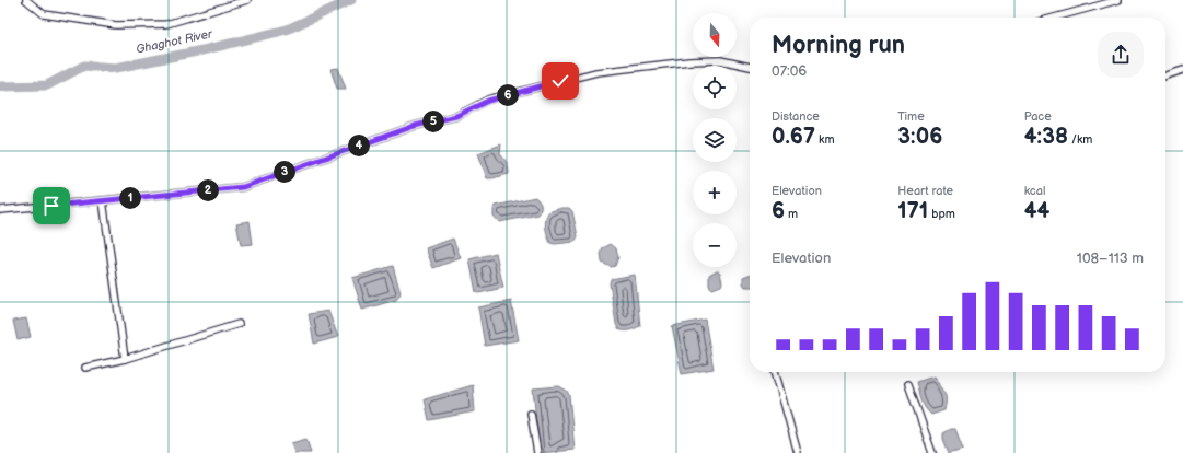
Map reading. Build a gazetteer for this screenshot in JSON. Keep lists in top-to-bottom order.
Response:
{
  "water": ["Ghaghot River"],
  "north": "bottom",
  "page": {
    "map_buttons": ["+", "−"],
    "heading": ["Morning run", "07:06"],
    "pins": [
      "6",
      "5",
      "4",
      "3",
      "2",
      "1"
    ],
    "stats": [
      ["Distance", "0.67 km"],
      ["Time", "3:06"],
      ["Pace", "4:38 /km"],
      ["Elevation", "6 m"],
      ["Heart rate", "171 bpm"],
      ["kcal", "44"]
    ],
    "chart": ["Elevation", "108–113 m"]
  }
}
